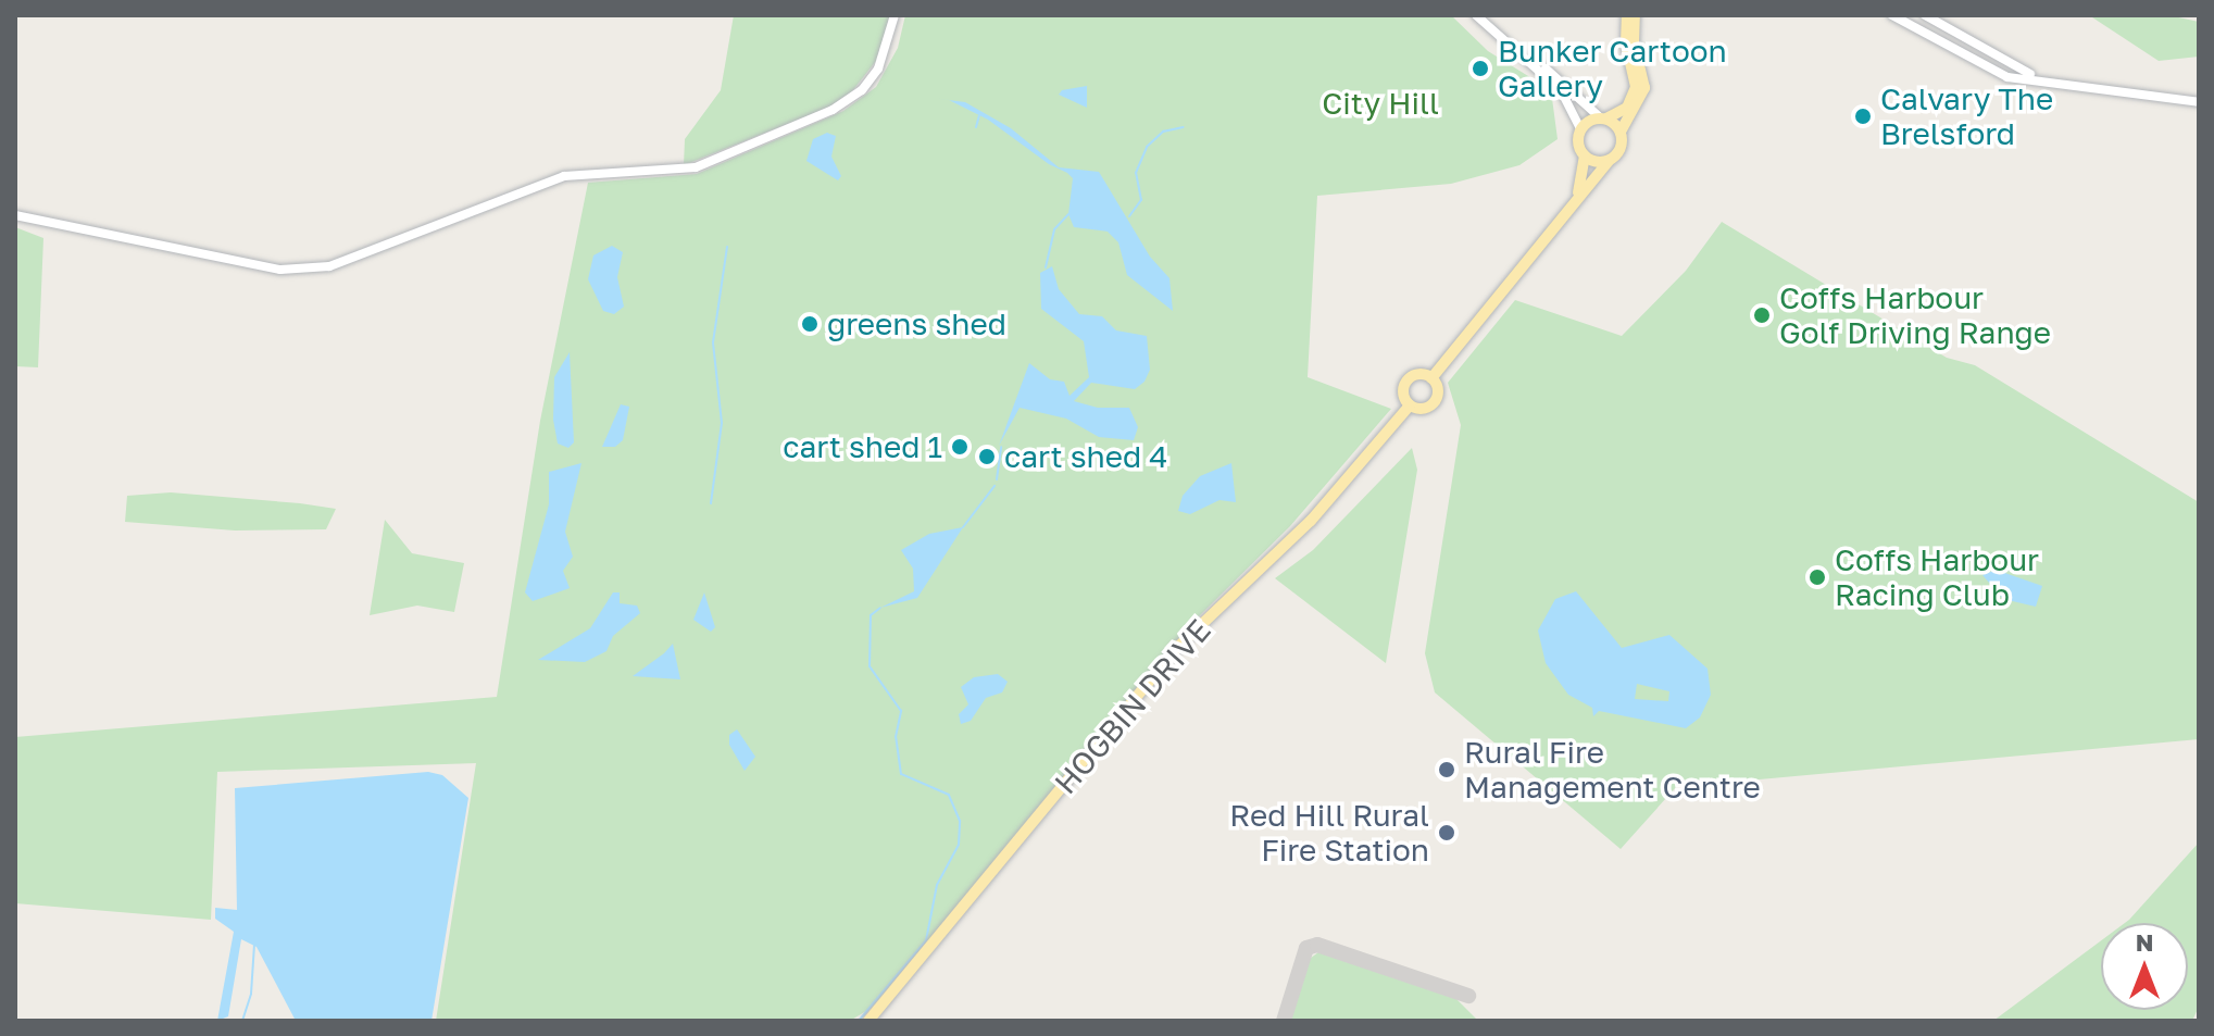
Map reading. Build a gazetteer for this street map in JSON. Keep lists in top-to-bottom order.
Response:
{
  "streets": {
    "main road": ["HOGBIN DRIVE"]
  },
  "parks": ["City Hill"],
  "places": [
    "Bunker Cartoon Gallery",
    "Calvary The Brelsford",
    "Coffs Harbour Golf Driving Range",
    "greens shed",
    "cart shed 1",
    "cart shed 4",
    "Coffs Harbour Racing Club",
    "Rural Fire Management Centre",
    "Red Hill Rural Fire Station"
  ],
  "north": "top"
}
